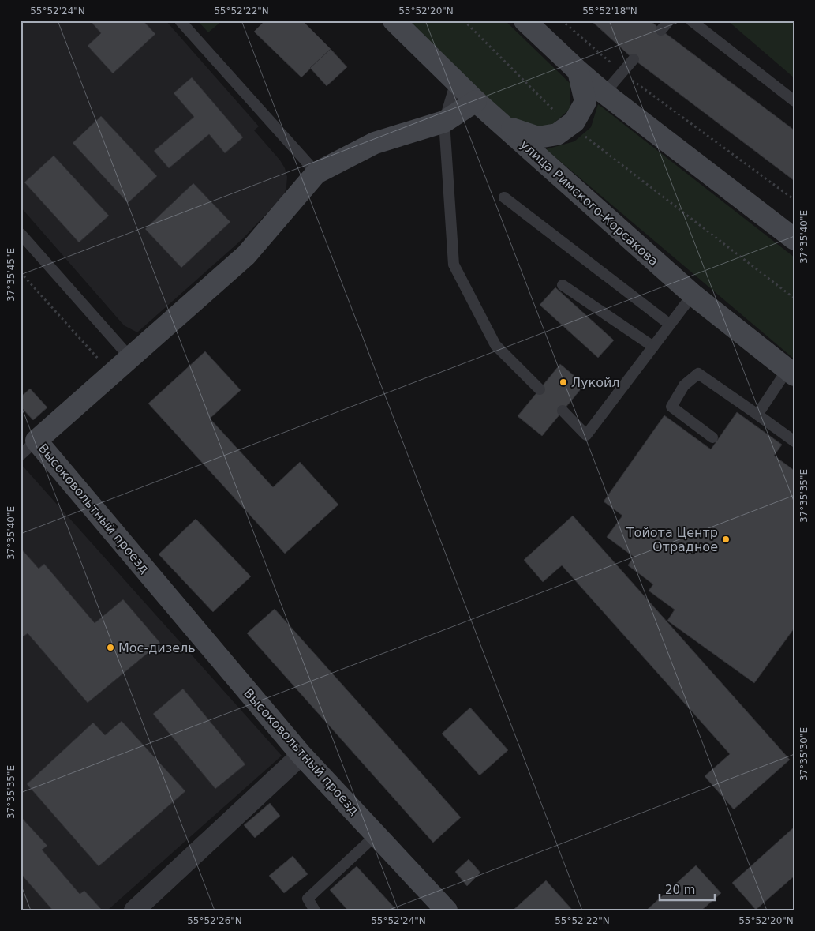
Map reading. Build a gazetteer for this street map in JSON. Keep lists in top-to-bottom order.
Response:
{
  "streets": {
    "street": ["улица Римского-Корсакова", "Высоковольтный проезд"]
  },
  "crossings": [
    ["улица Римского-Корсакова", "Высоковольтный проезд"]
  ],
  "places": ["Лукойл", "Тойота Центр Отрадное", "Мос-дизель"],
  "scale_bar": "20 m",
  "coordinates": [
    "55°52'24\"N",
    "55°52'22\"N",
    "55°52'20\"N",
    "55°52'18\"N",
    "37°35'40\"E",
    "37°35'45\"E",
    "37°35'35\"E",
    "37°35'30\"E",
    "55°52'26\"N"
  ]
}
